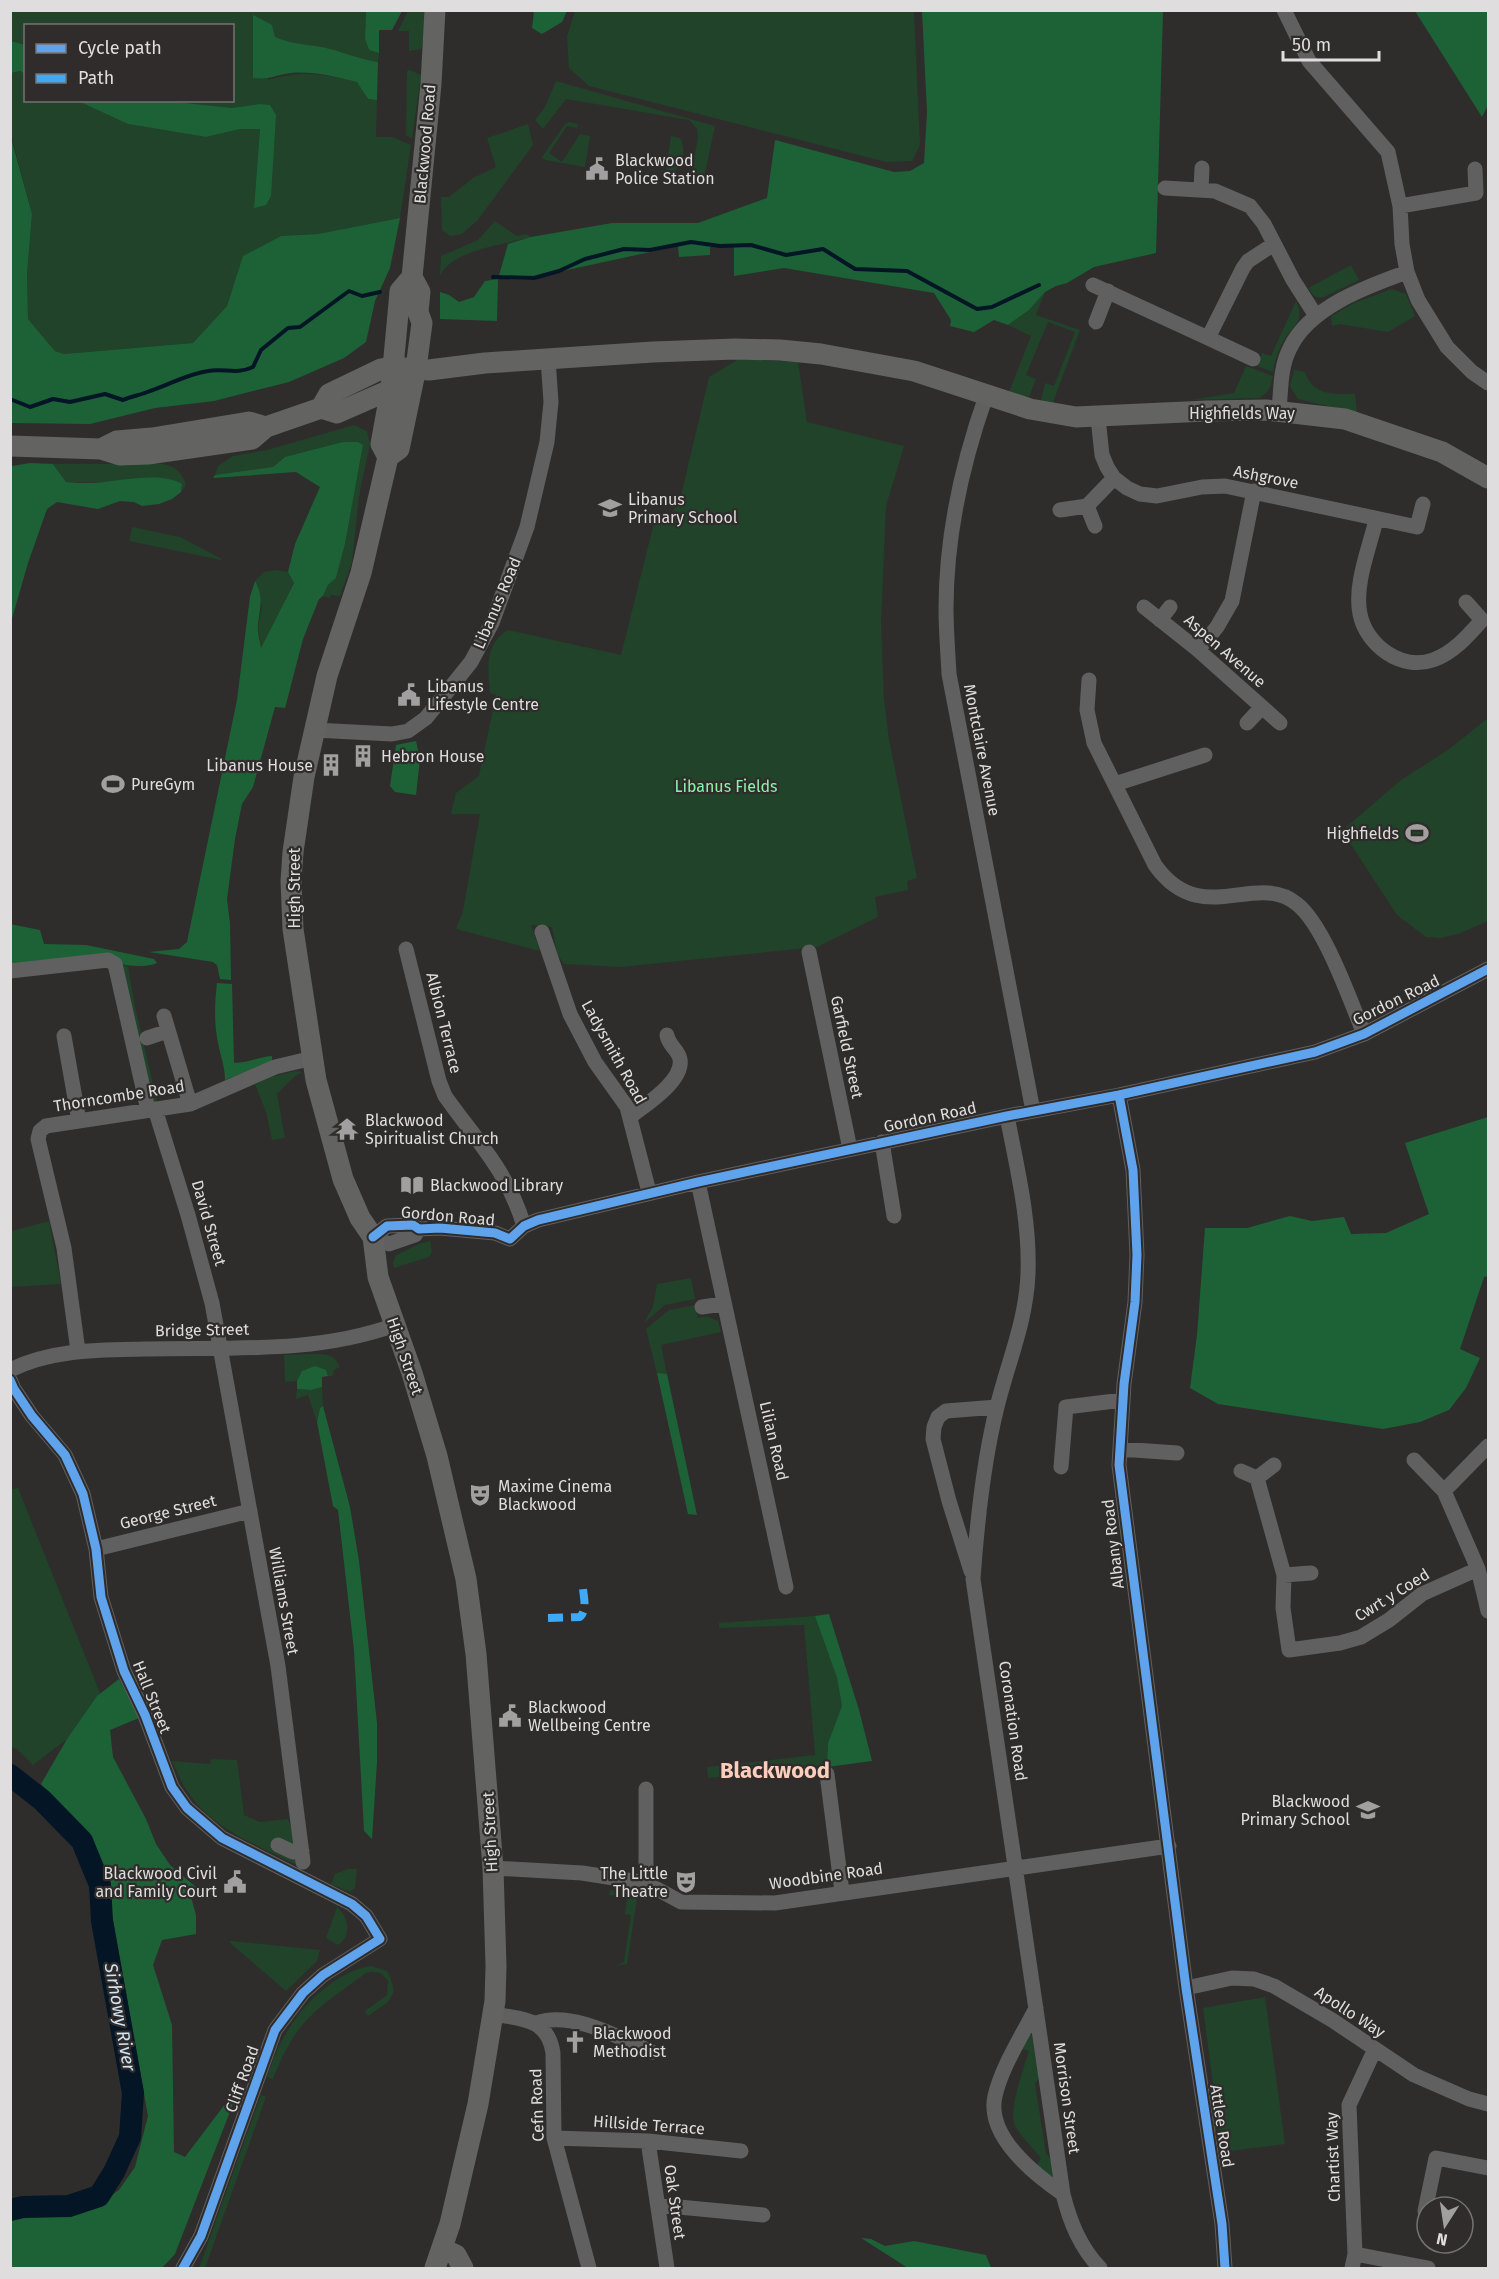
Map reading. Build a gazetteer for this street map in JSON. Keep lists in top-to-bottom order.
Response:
{
  "streets": {
    "main road": ["Blackwood Road", "Highfields Way", "High Street"],
    "street": [
      "Ashgrove",
      "Libanus Road",
      "Aspen Avenue",
      "Montclaire Avenue",
      "Gordon Road",
      "Albion Terrace",
      "Garfield Street",
      "Ladysmith Road",
      "Thorncombe Road",
      "David Street",
      "Bridge Street",
      "Lilian Road",
      "George Street",
      "Albany Road",
      "Cwrt y Coed",
      "Williams Street",
      "Hall Street",
      "Coronation Road",
      "Woodbine Road",
      "Apollo Way",
      "Cliff Road",
      "Morrison Street",
      "Cefn Road",
      "Hillside Terrace",
      "Attlee Road",
      "Chartist Way",
      "Oak Street"
    ]
  },
  "crossings": [
    ["Blackwood Road", "High Street"],
    ["Highfields Way", "Libanus Road"],
    ["Highfields Way", "Montclaire Avenue"],
    ["Libanus Road", "High Street"],
    ["Montclaire Avenue", "Gordon Road"],
    ["High Street", "Gordon Road"],
    ["High Street", "Thorncombe Road"],
    ["High Street", "Bridge Street"],
    ["High Street", "Woodbine Road"],
    ["Gordon Road", "Albion Terrace"],
    ["Gordon Road", "Garfield Street"],
    ["Gordon Road", "Ladysmith Road"],
    ["Gordon Road", "Lilian Road"],
    ["Gordon Road", "Albany Road"],
    ["Gordon Road", "Coronation Road"],
    ["Thorncombe Road", "David Street"],
    ["Thorncombe Road", "Bridge Street"],
    ["David Street", "Bridge Street"],
    ["David Street", "Williams Street"],
    ["Bridge Street", "Williams Street"],
    ["George Street", "Williams Street"],
    ["George Street", "Hall Street"],
    ["Albany Road", "Woodbine Road"],
    ["Albany Road", "Apollo Way"],
    ["Albany Road", "Attlee Road"],
    ["Hall Street", "Cliff Road"],
    ["Coronation Road", "Woodbine Road"],
    ["Coronation Road", "Morrison Street"],
    ["Woodbine Road", "Morrison Street"],
    ["Apollo Way", "Attlee Road"],
    ["Apollo Way", "Chartist Way"],
    ["Cefn Road", "Hillside Terrace"],
    ["Hillside Terrace", "Oak Street"]
  ],
  "districts": ["Blackwood"],
  "water": ["Sirhowy River"],
  "parks": ["Libanus Fields"],
  "places": {
    "public building": [
      "Blackwood Police Station",
      "Libanus Lifestyle Centre",
      "Blackwood Wellbeing Centre",
      "Blackwood Civil and Family Court"
    ],
    "school or university": ["Libanus Primary School", "Blackwood Primary School"],
    "building": ["Hebron House", "Libanus House"],
    "sports": ["PureGym", "Highfields"],
    "temple": ["Blackwood Spiritualist Church"],
    "library": ["Blackwood Library"],
    "theatre": ["Maxime Cinema Blackwood", "The Little Theatre"],
    "church": ["Blackwood Methodist"]
  },
  "legend": ["Cycle path", "Path"],
  "scale_bar": "50 m",
  "north": "bottom"
}
